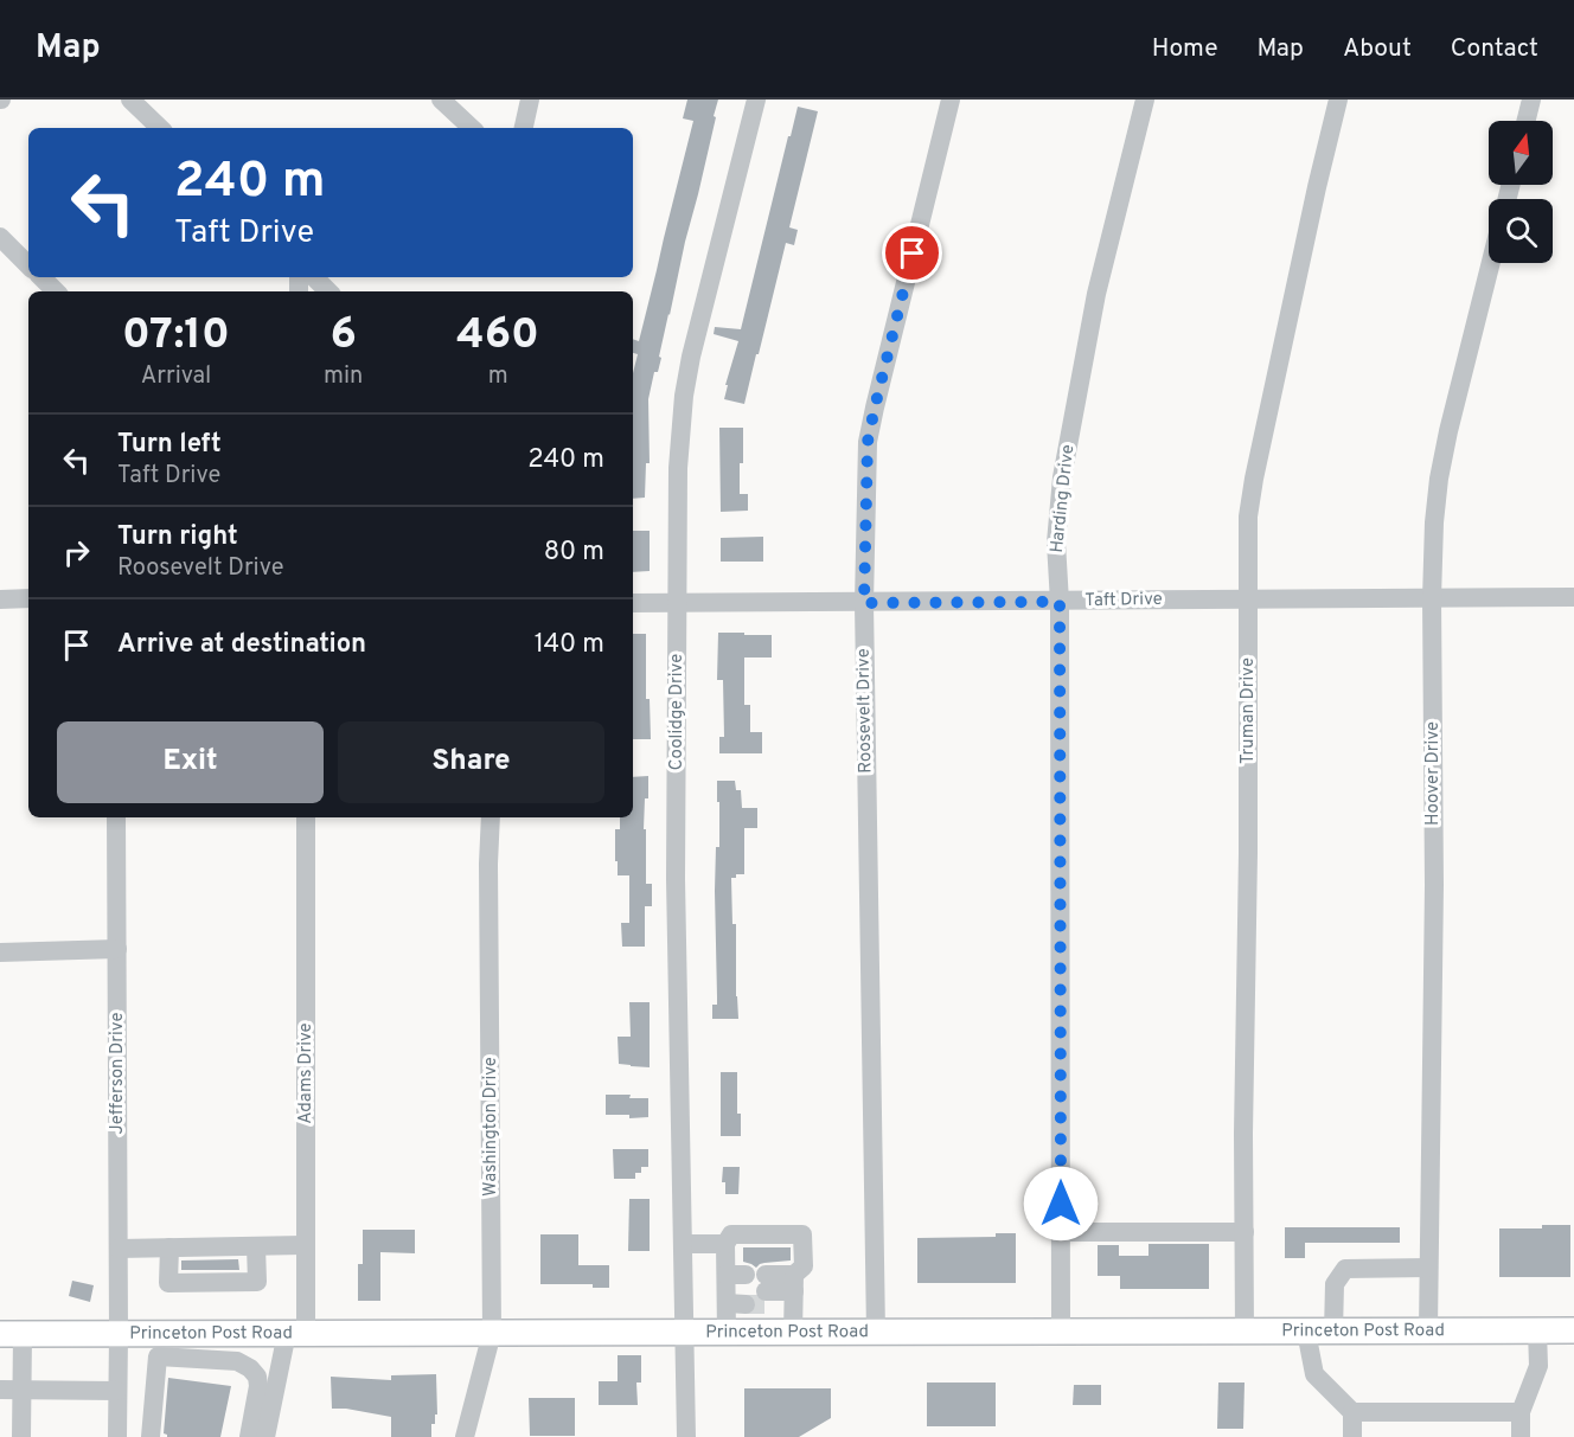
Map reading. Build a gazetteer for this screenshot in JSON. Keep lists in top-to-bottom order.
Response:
{
  "streets": {
    "main road": ["Princeton Post Road"],
    "street": [
      "Harding Drive",
      "Taft Drive",
      "Roosevelt Drive",
      "Truman Drive",
      "Coolidge Drive",
      "Hoover Drive",
      "Jefferson Drive",
      "Adams Drive",
      "Washington Drive"
    ]
  },
  "crossings": [
    ["Harding Drive", "Taft Drive"],
    ["Harding Drive", "Princeton Post Road"],
    ["Taft Drive", "Roosevelt Drive"],
    ["Taft Drive", "Truman Drive"],
    ["Taft Drive", "Coolidge Drive"],
    ["Taft Drive", "Hoover Drive"],
    ["Roosevelt Drive", "Princeton Post Road"],
    ["Truman Drive", "Princeton Post Road"],
    ["Coolidge Drive", "Princeton Post Road"],
    ["Hoover Drive", "Princeton Post Road"],
    ["Jefferson Drive", "Princeton Post Road"],
    ["Adams Drive", "Princeton Post Road"],
    ["Washington Drive", "Princeton Post Road"]
  ],
  "north": "top",
  "page": {
    "header": "Map",
    "nav": [
      "Home",
      "Map",
      "About",
      "Contact"
    ],
    "turn": ["240 m", "Taft Drive"],
    "eta": [
      "07:10",
      "Arrival",
      "6",
      "min",
      "460",
      "m"
    ],
    "list": [
      {
        "name": "Turn left",
        "note": "Taft Drive",
        "value": "240 m"
      },
      {
        "name": "Turn right",
        "note": "Roosevelt Drive",
        "value": "80 m"
      },
      {
        "name": "Arrive at destination",
        "value": "140 m"
      }
    ],
    "buttons": ["Exit", "Share"]
  }
}
